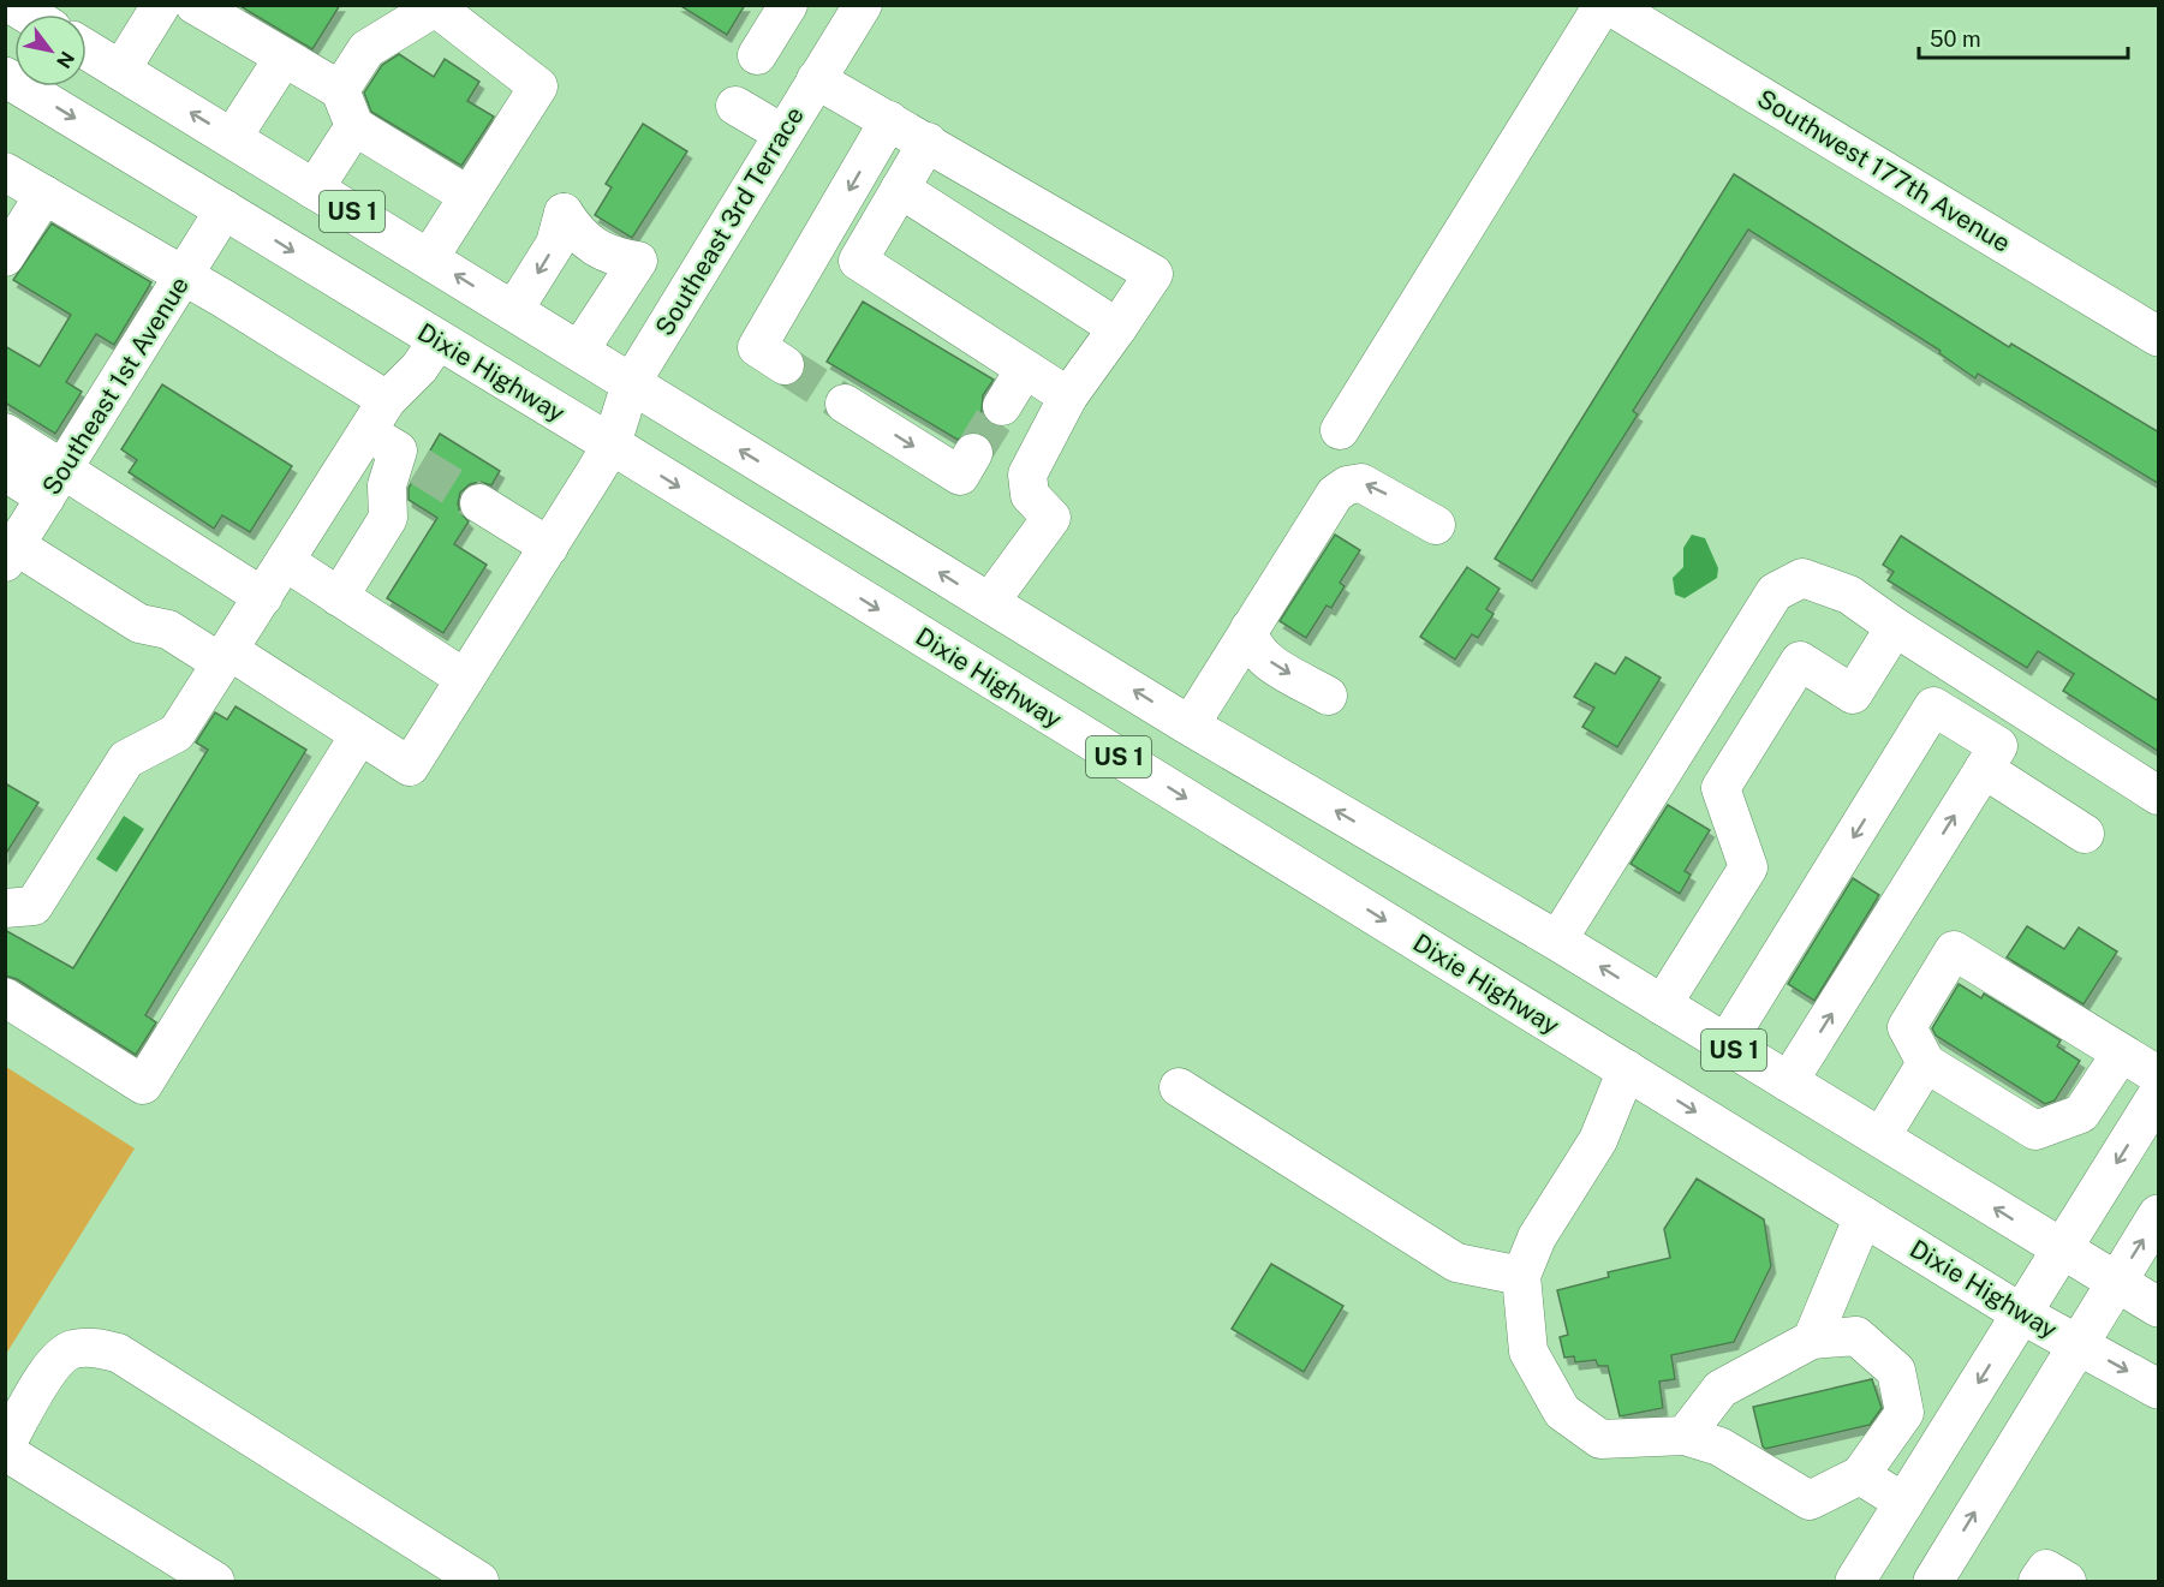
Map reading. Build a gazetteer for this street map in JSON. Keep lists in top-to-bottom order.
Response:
{
  "streets": {
    "main road": ["Southwest 177th Avenue", "US 1", "Dixie Highway"],
    "street": ["Southeast 3rd Terrace", "Southeast 1st Avenue"]
  },
  "crossings": [
    ["US 1", "Southeast 3rd Terrace"],
    ["Southeast 3rd Terrace", "Dixie Highway"],
    ["Dixie Highway", "Southeast 1st Avenue"]
  ],
  "scale_bar": "50 m",
  "north": "bottom right"
}
